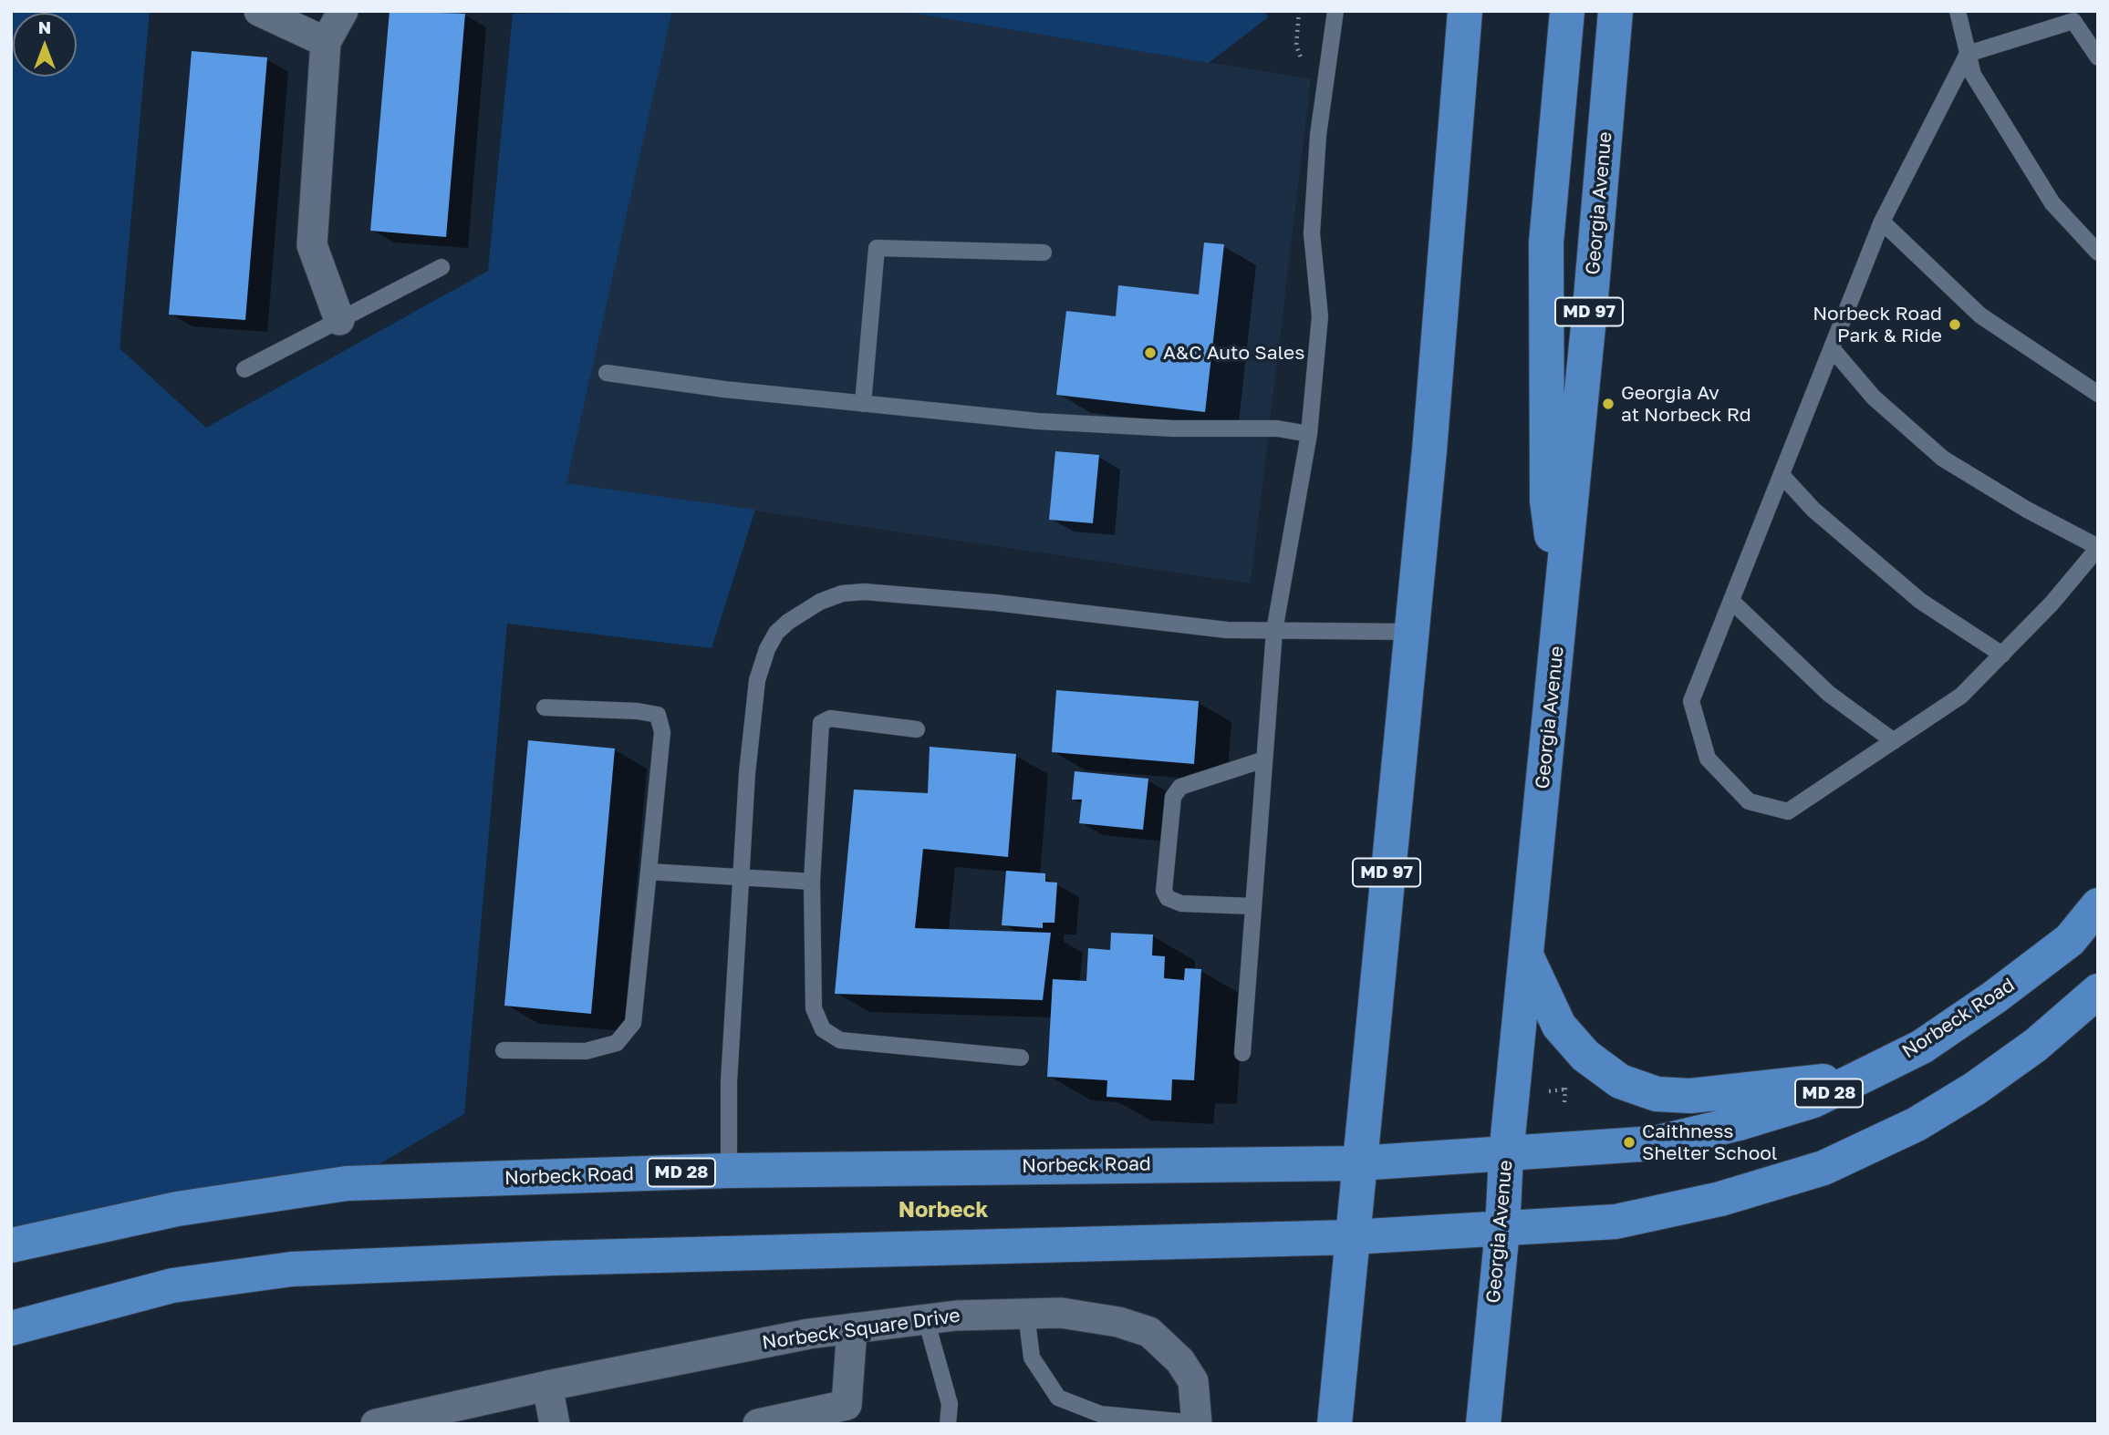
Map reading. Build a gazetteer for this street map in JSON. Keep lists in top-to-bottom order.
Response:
{
  "streets": {
    "main road": [
      "Georgia Avenue",
      "MD 97",
      "Norbeck Road",
      "MD 28"
    ],
    "street": ["Norbeck Square Drive"]
  },
  "crossings": [
    ["Georgia Avenue", "Norbeck Road"],
    ["MD 97", "Norbeck Road"]
  ],
  "districts": ["Norbeck"],
  "places": [
    "Norbeck Road Park & Ride",
    "A&C Auto Sales",
    "Georgia Av at Norbeck Rd",
    "Caithness Shelter School"
  ],
  "north": "top"
}
